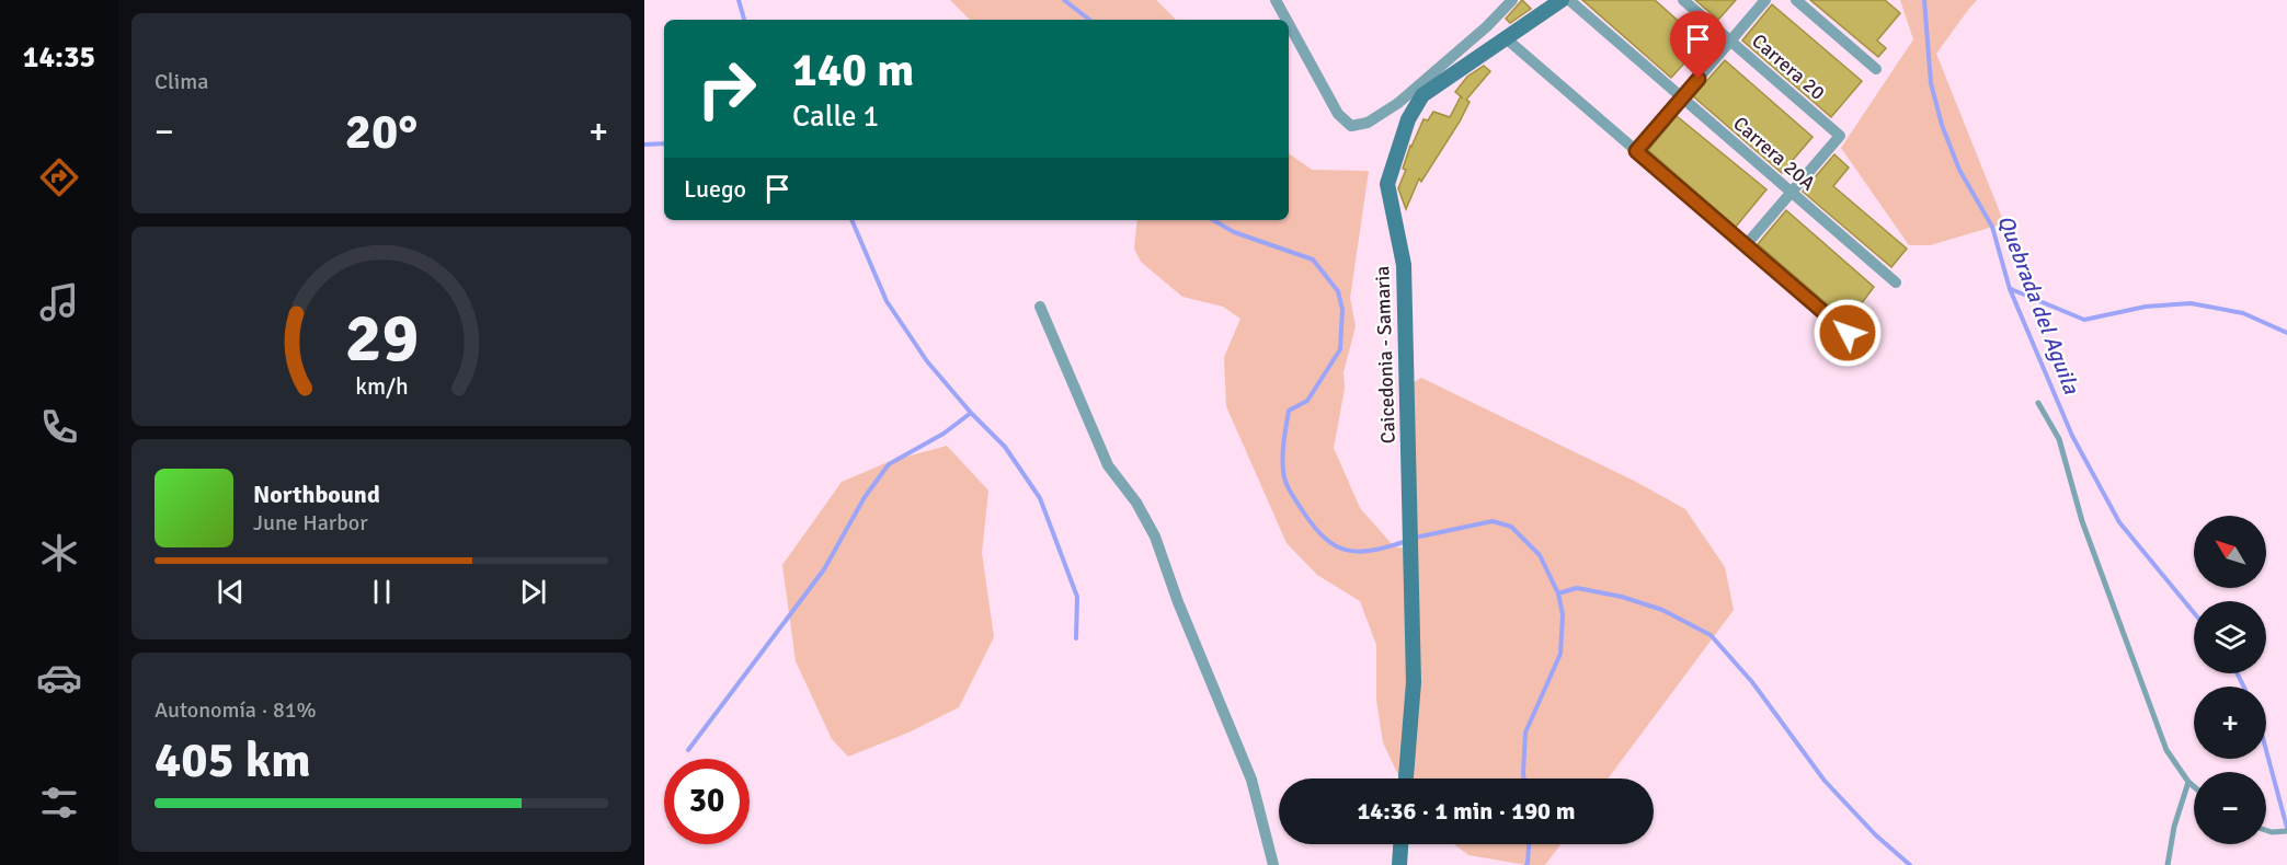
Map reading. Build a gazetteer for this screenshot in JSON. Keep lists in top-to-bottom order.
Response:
{
  "streets": {
    "street": ["Carrera 20", "Carrera 20A", "Caicedonia - Samaria"]
  },
  "crossings": [
    ["Carrera 20", "Carrera 20A"]
  ],
  "water": ["Quebrada del Aguila"],
  "north": "top left",
  "page": {
    "tabs": "14:35",
    "tile": [
      "Clima",
      ["Autonomía · 81%", "405 km"]
    ],
    "turn": ["140 m", "Calle 1"],
    "heat": ["−", "20°", "+"],
    "then": "Luego",
    "song": ["Northbound", "June Harbor"],
    "map_buttons": ["+", "−"],
    "limit": "30",
    "trip": "14:36 · 1 min · 190 m",
    "gauge": ["29", "km/h"]
  }
}
